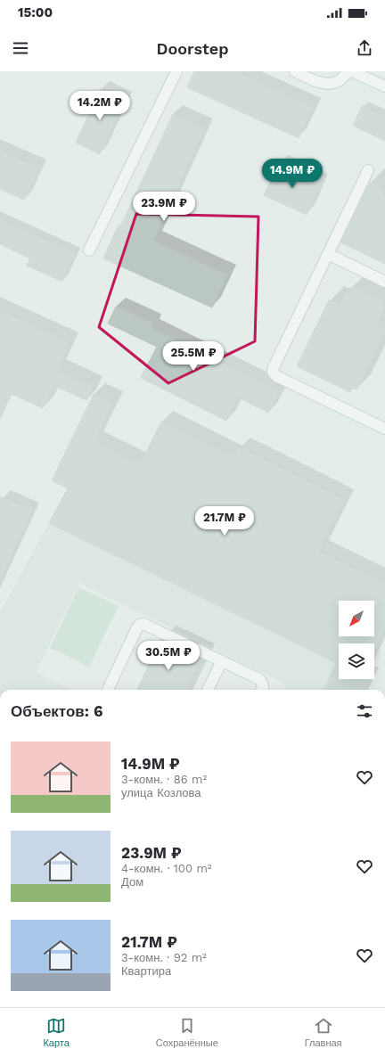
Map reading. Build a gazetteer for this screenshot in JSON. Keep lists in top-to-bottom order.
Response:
{
  "north": "bottom left",
  "page": {
    "status": "15:00",
    "header": "Doorstep",
    "price": [
      "14.2M ₽",
      "14.9M ₽",
      "23.9M ₽",
      "25.5M ₽",
      "21.7M ₽",
      "30.5M ₽"
    ],
    "heading": "Объектов: 6",
    "list": [
      {
        "name": "14.9M ₽",
        "note": "3-комн. · 86 m² · улица Козлова"
      },
      {
        "name": "23.9M ₽",
        "note": "4-комн. · 100 m² · Дом"
      },
      {
        "name": "21.7M ₽",
        "note": "3-комн. · 92 m² · Квартира"
      }
    ],
    "tabs": ["Карта", "Сохранённые", "Главная"]
  }
}
